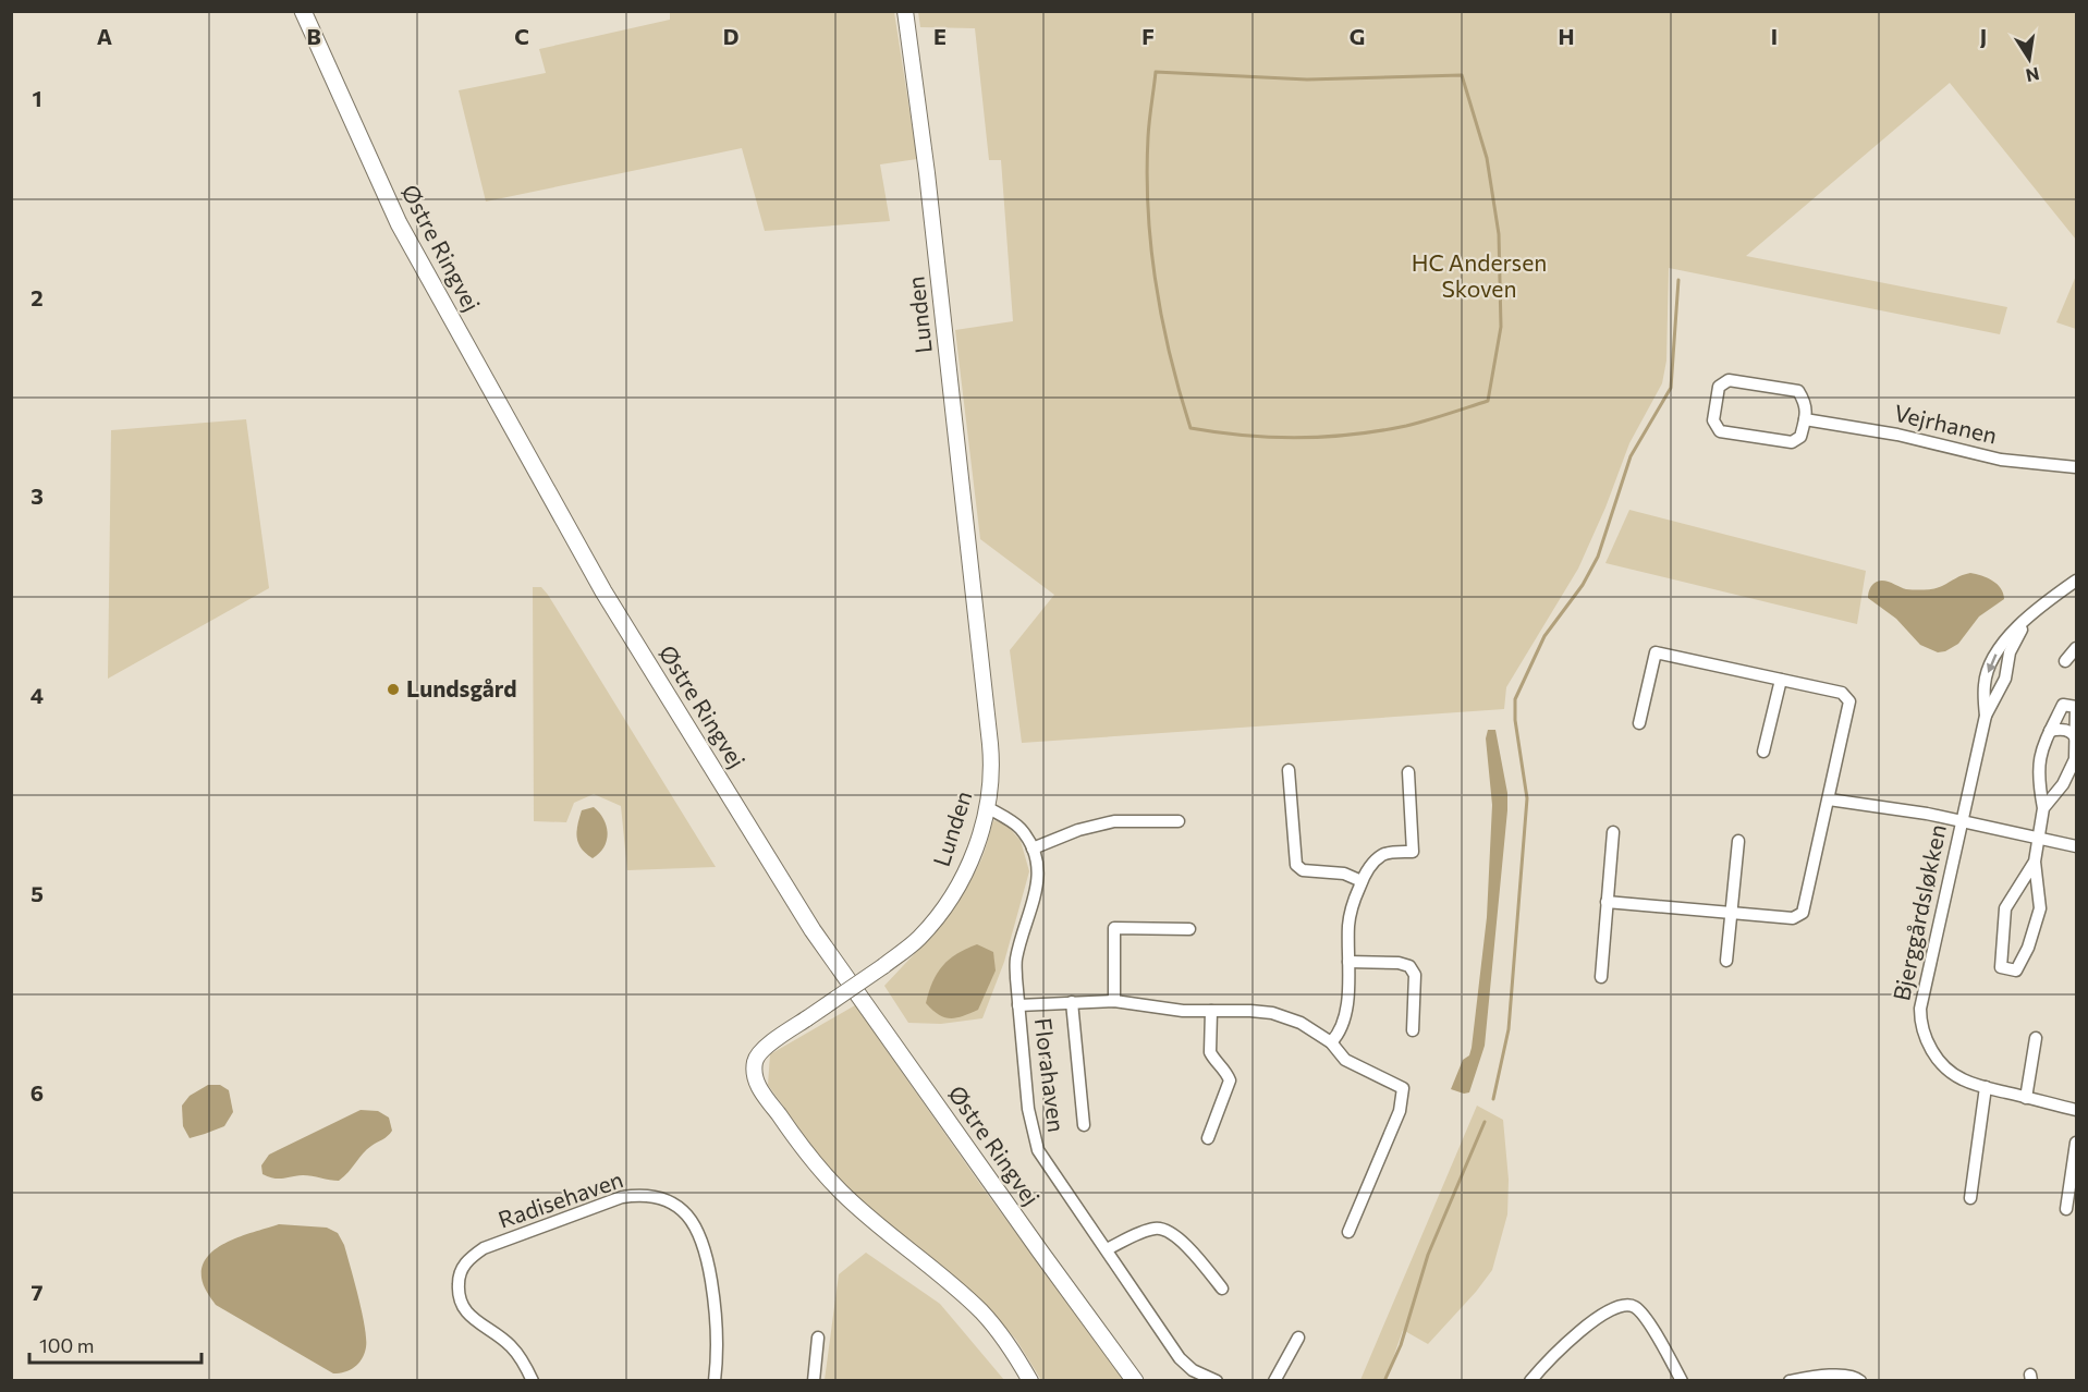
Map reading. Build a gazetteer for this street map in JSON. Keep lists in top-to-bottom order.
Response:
{
  "streets": {
    "main road": ["Østre Ringvej"],
    "street": [
      "Lunden",
      "Vejrhanen",
      "Bjerggårdsløkken",
      "Florahaven",
      "Radisehaven"
    ]
  },
  "crossings": [
    ["Lunden", "Florahaven"]
  ],
  "parks": ["HC Andersen Skoven"],
  "places": ["Lundsgård"],
  "scale_bar": "100 m",
  "north": "bottom",
  "grid": {
    "columns": [
      "A",
      "B",
      "C",
      "D",
      "E",
      "F",
      "G",
      "H",
      "I",
      "J"
    ],
    "rows": [
      "1",
      "2",
      "3",
      "4",
      "5",
      "6",
      "7"
    ]
  }
}
